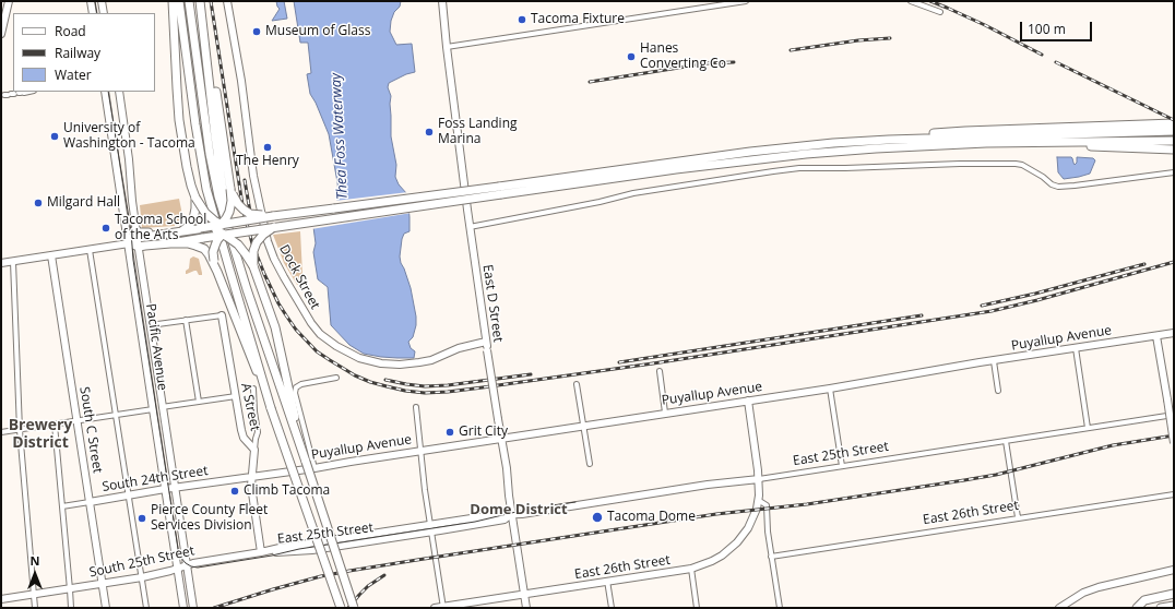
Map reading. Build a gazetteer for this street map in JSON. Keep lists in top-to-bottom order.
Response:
{
  "streets": {
    "street": [
      "Dock Street",
      "East D Street",
      "Puyallup Avenue",
      "Pacific Avenue",
      "A Street",
      "South C Street",
      "East 25th Street",
      "South 24th Street",
      "East 26th Street",
      "South 25th Street"
    ]
  },
  "crossings": [
    ["Dock Street", "East D Street"],
    ["East D Street", "Puyallup Avenue"],
    ["East D Street", "East 25th Street"],
    ["East D Street", "East 26th Street"],
    ["Puyallup Avenue", "A Street"],
    ["Puyallup Avenue", "South 24th Street"],
    ["Puyallup Avenue", "East 26th Street"],
    ["Pacific Avenue", "South 24th Street"],
    ["Pacific Avenue", "South 25th Street"],
    ["A Street", "East 25th Street"],
    ["A Street", "South 24th Street"],
    ["A Street", "South 25th Street"],
    ["South C Street", "South 24th Street"],
    ["South C Street", "South 25th Street"],
    ["East 25th Street", "East 26th Street"],
    ["East 25th Street", "South 25th Street"]
  ],
  "districts": ["Brewery District", "Dome District"],
  "water": ["Thea Foss Waterway"],
  "places": [
    "Tacoma Fixture",
    "Museum of Glass",
    "Hanes Converting Co",
    "Foss Landing Marina",
    "University of Washington - Tacoma",
    "The Henry",
    "Milgard Hall",
    "Tacoma School of the Arts",
    "Grit City",
    "Climb Tacoma",
    "Tacoma Dome",
    "Pierce County Fleet Services Division"
  ],
  "legend": ["Road", "Railway", "Water"],
  "scale_bar": "100 m",
  "north": "top"
}
